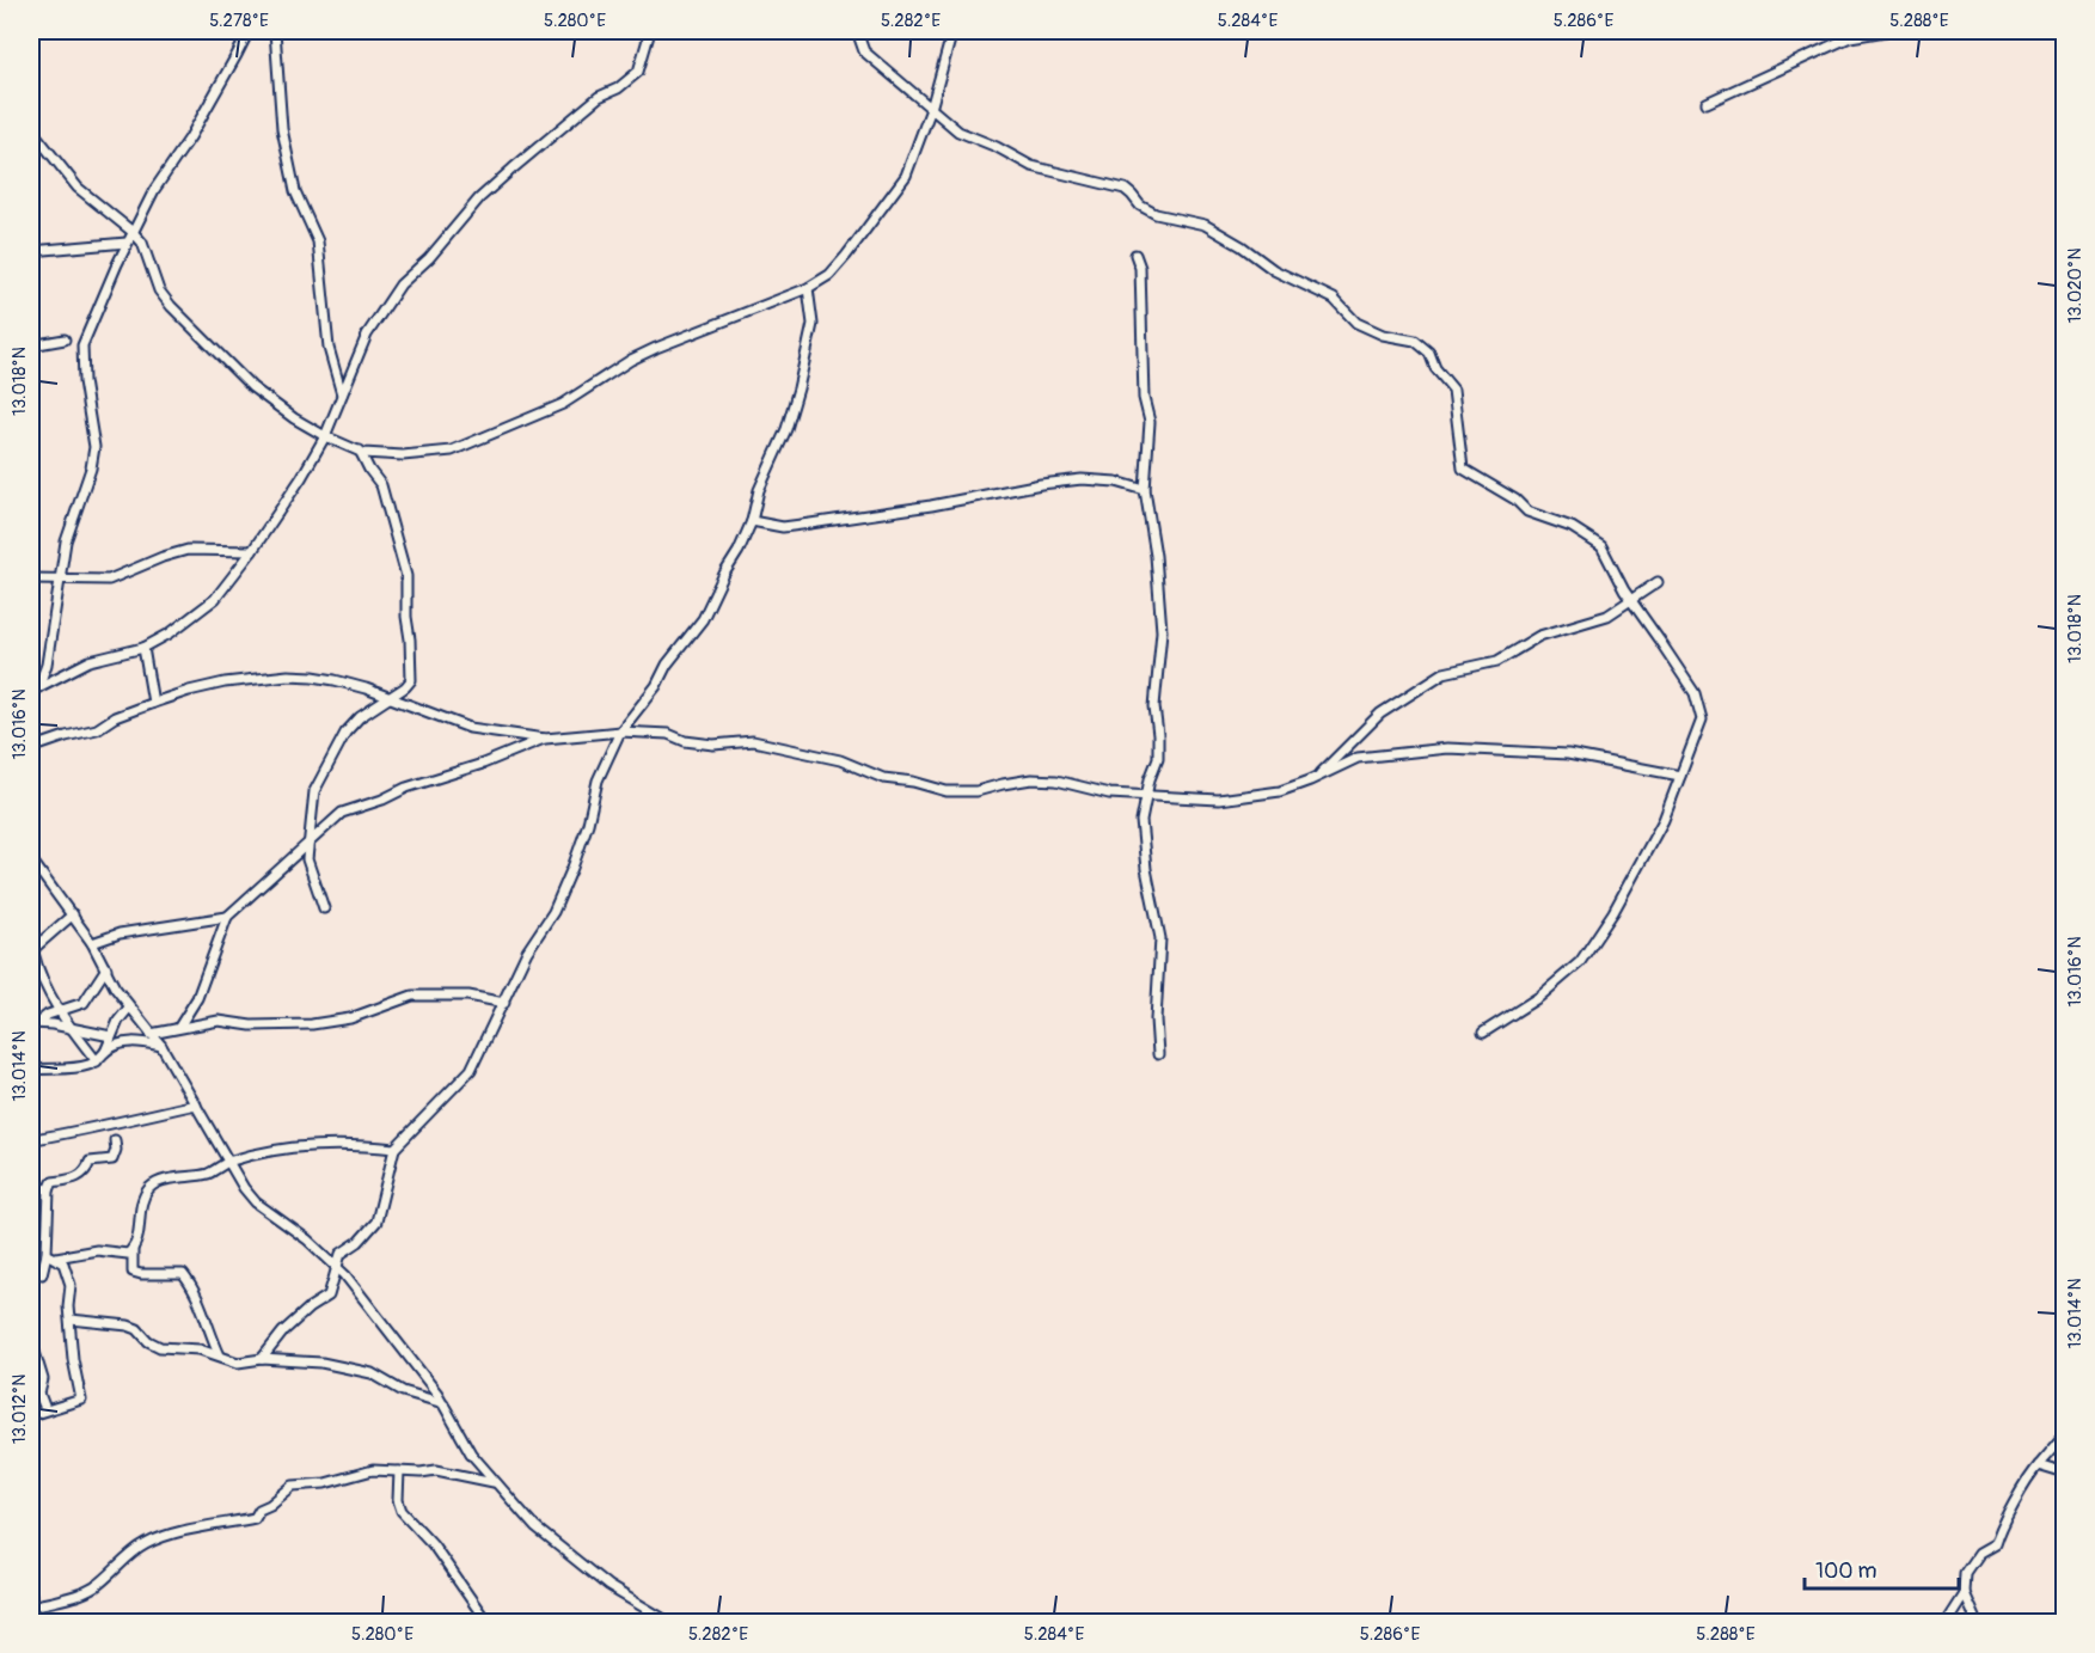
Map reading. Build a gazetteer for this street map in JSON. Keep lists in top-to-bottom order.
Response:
{
  "scale_bar": "100 m",
  "coordinates": [
    "5.278°E",
    "5.280°E",
    "5.282°E",
    "5.284°E",
    "5.286°E",
    "5.288°E",
    "13.020°N",
    "13.018°N",
    "13.016°N",
    "13.014°N",
    "13.012°N"
  ]
}
